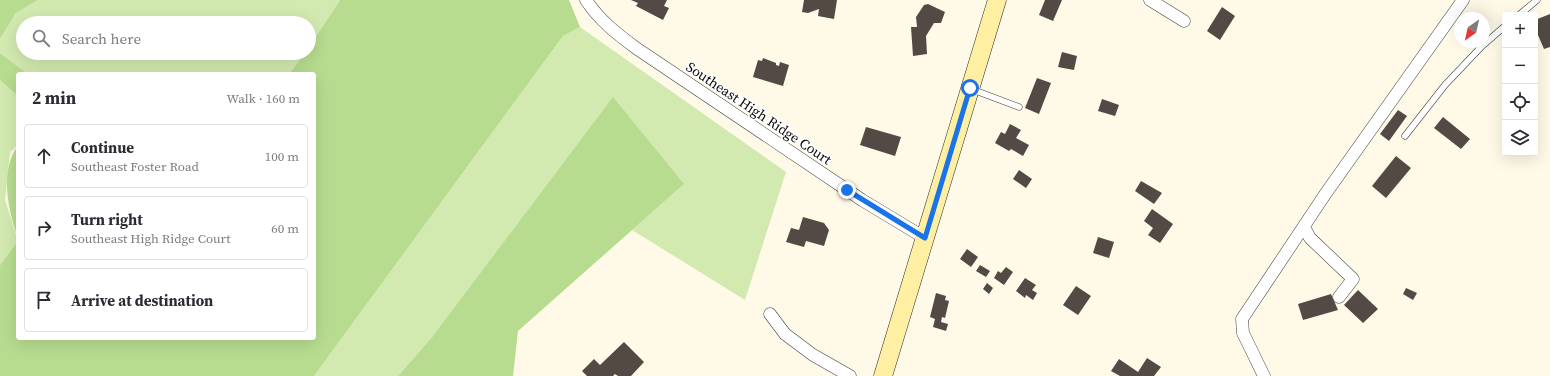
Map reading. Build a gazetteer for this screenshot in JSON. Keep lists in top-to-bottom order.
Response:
{
  "streets": {
    "street": ["Southeast High Ridge Court"]
  },
  "north": "bottom left",
  "page": {
    "map_buttons": ["+", "−"],
    "search": "Search here",
    "heading": ["2 min", "Walk · 160 m"],
    "list": [
      ["Continue", "Southeast Foster Road", "100 m"],
      ["Turn right", "Southeast High Ridge Court", "60 m"],
      "Arrive at destination"
    ]
  }
}
